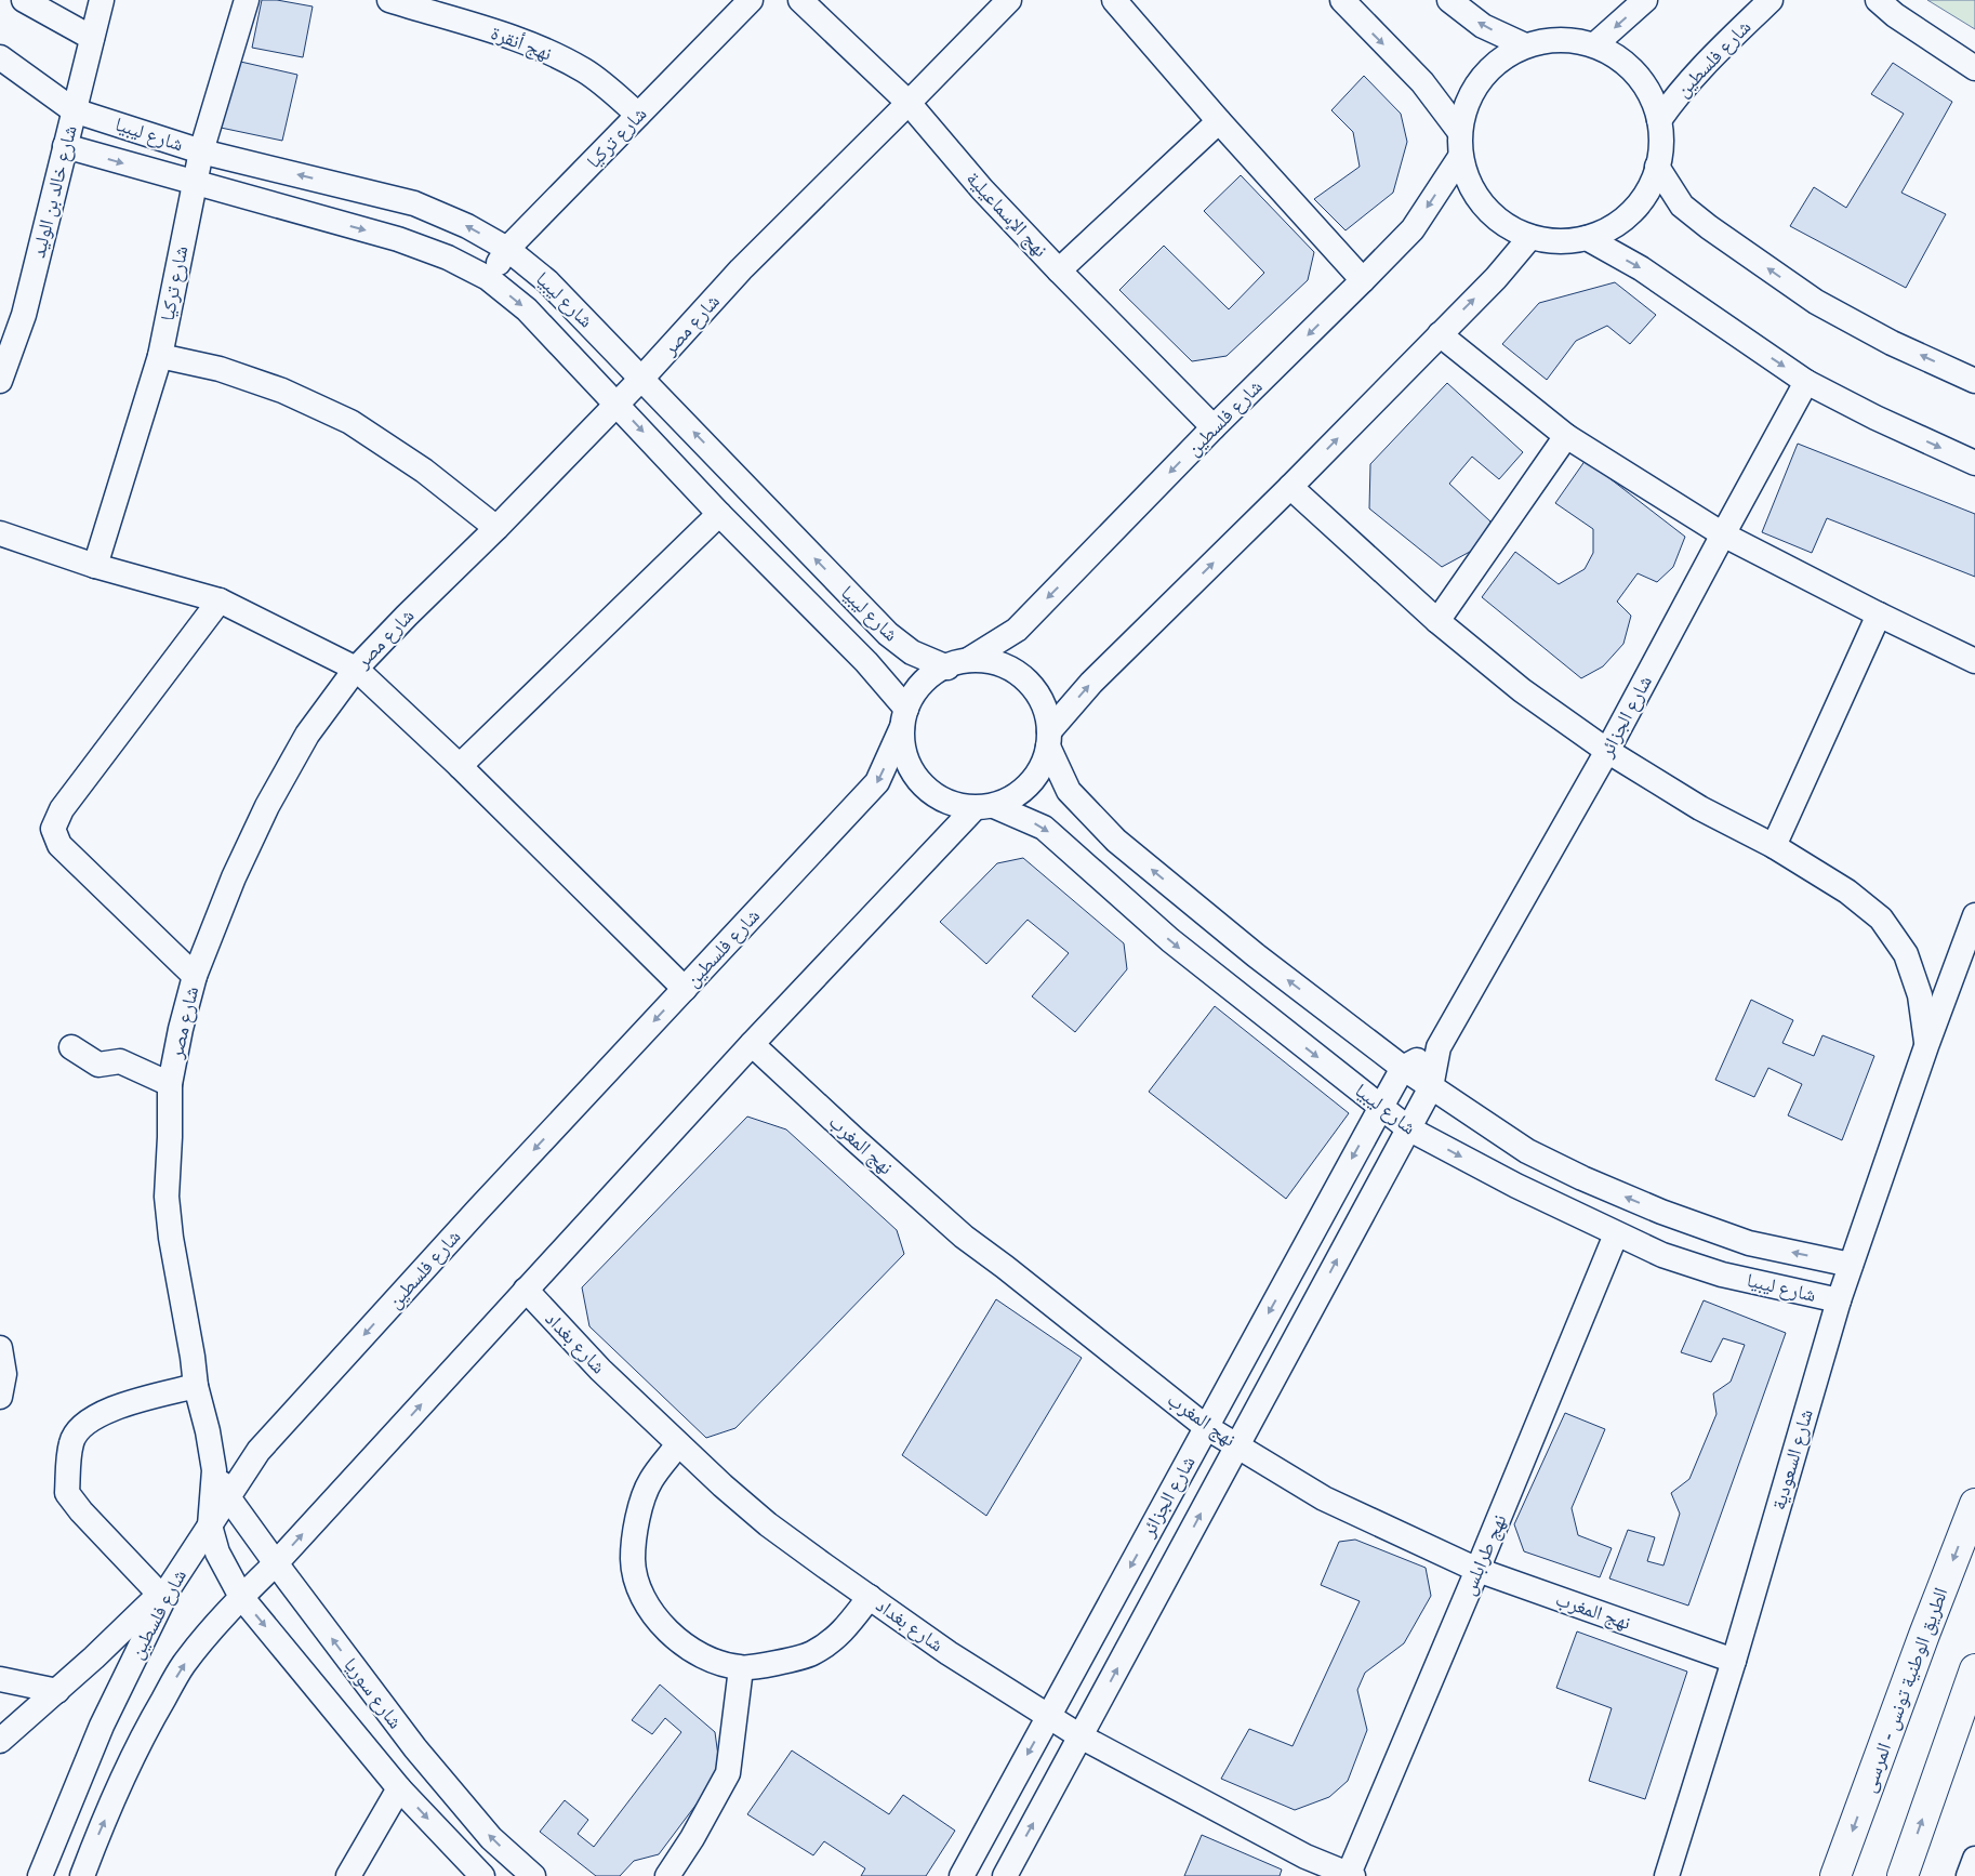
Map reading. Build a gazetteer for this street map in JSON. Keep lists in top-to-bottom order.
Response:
{
  "streets": {
    "highway": ["الطريق الوطنية تونس - المرسى"],
    "street": [
      "نهج أنقرة",
      "شارع فلسطين",
      "شارع ليبيا",
      "شارع تركيا",
      "شارع خالد بن الوليد",
      "نهج الإسماعيلية",
      "شارع مصر",
      "شارع الجزائر",
      "نهج المغرب",
      "شارع بغداد",
      "شارع السعودية",
      "نهج طرابلس",
      "شارع سوريا"
    ]
  },
  "crossings": [
    ["نهج أنقرة", "شارع تركيا"],
    ["شارع فلسطين", "شارع ليبيا"],
    ["شارع فلسطين", "نهج الإسماعيلية"],
    ["شارع فلسطين", "شارع مصر"],
    ["شارع فلسطين", "شارع سوريا"],
    ["شارع ليبيا", "شارع تركيا"],
    ["شارع ليبيا", "شارع خالد بن الوليد"],
    ["شارع ليبيا", "شارع مصر"],
    ["شارع ليبيا", "شارع الجزائر"],
    ["شارع ليبيا", "شارع السعودية"],
    ["شارع ليبيا", "نهج طرابلس"],
    ["نهج الإسماعيلية", "شارع مصر"],
    ["شارع مصر", "شارع سوريا"],
    ["شارع الجزائر", "نهج المغرب"],
    ["شارع الجزائر", "شارع بغداد"],
    ["نهج المغرب", "شارع السعودية"],
    ["نهج المغرب", "نهج طرابلس"],
    ["شارع بغداد", "نهج طرابلس"]
  ]
}
